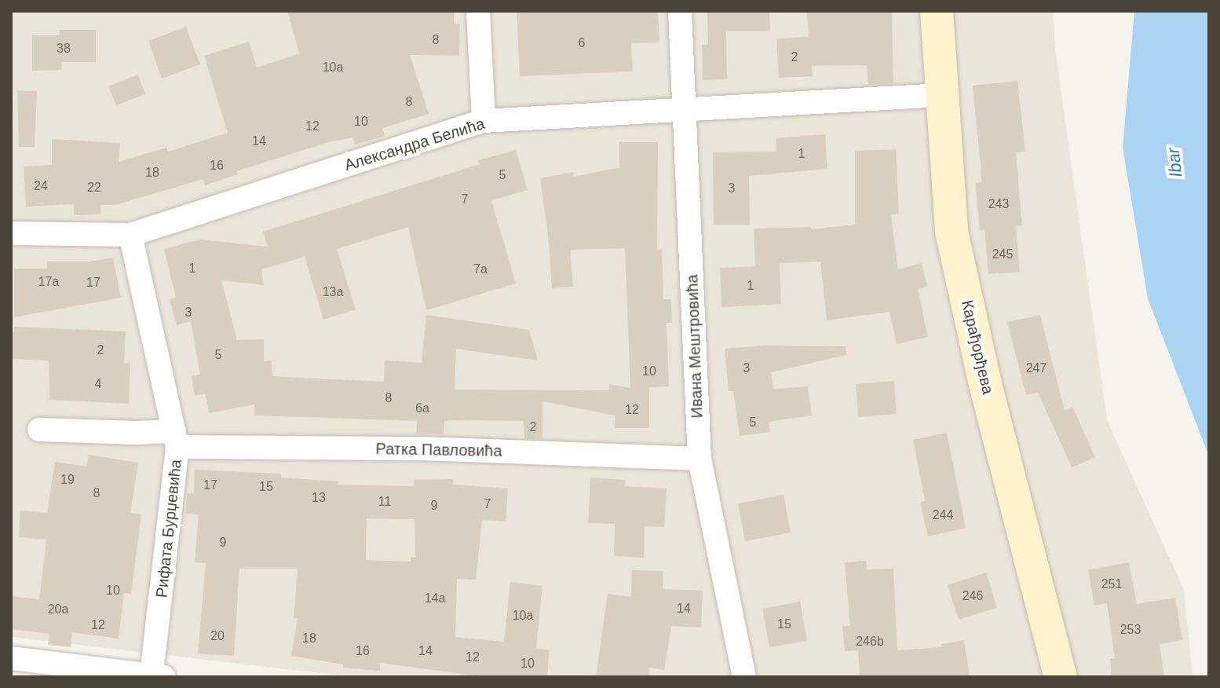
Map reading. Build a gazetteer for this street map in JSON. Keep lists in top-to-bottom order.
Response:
{
  "streets": {
    "street": [
      "Александра Белића",
      "Ивана Мештровића",
      "Карађорђева",
      "Ратка Павловића",
      "Рифата Бурџевића"
    ]
  },
  "crossings": [
    ["Александра Белића", "Ивана Мештровића"],
    ["Александра Белића", "Карађорђева"],
    ["Александра Белића", "Рифата Бурџевића"],
    ["Ивана Мештровића", "Ратка Павловића"],
    ["Ратка Павловића", "Рифата Бурџевића"]
  ],
  "water": ["Ibar"],
  "house_numbers": [
    "8",
    "6",
    "38",
    "2",
    "10a",
    "8",
    "10",
    "12",
    "14",
    "1",
    "16",
    "18",
    "5",
    "24",
    "22",
    "3",
    "7",
    "243",
    "245",
    "1",
    "7a",
    "17a",
    "17",
    "1",
    "13a",
    "3",
    "2",
    "5",
    "3",
    "247",
    "10",
    "4",
    "8",
    "6a",
    "12",
    "5",
    "2",
    "19",
    "17",
    "15",
    "8",
    "13",
    "11",
    "7",
    "9",
    "244",
    "9",
    "251",
    "10",
    "246",
    "14a",
    "14",
    "20a",
    "10a",
    "15",
    "12",
    "253",
    "20",
    "18",
    "246b",
    "16",
    "14",
    "12",
    "10"
  ]
}
